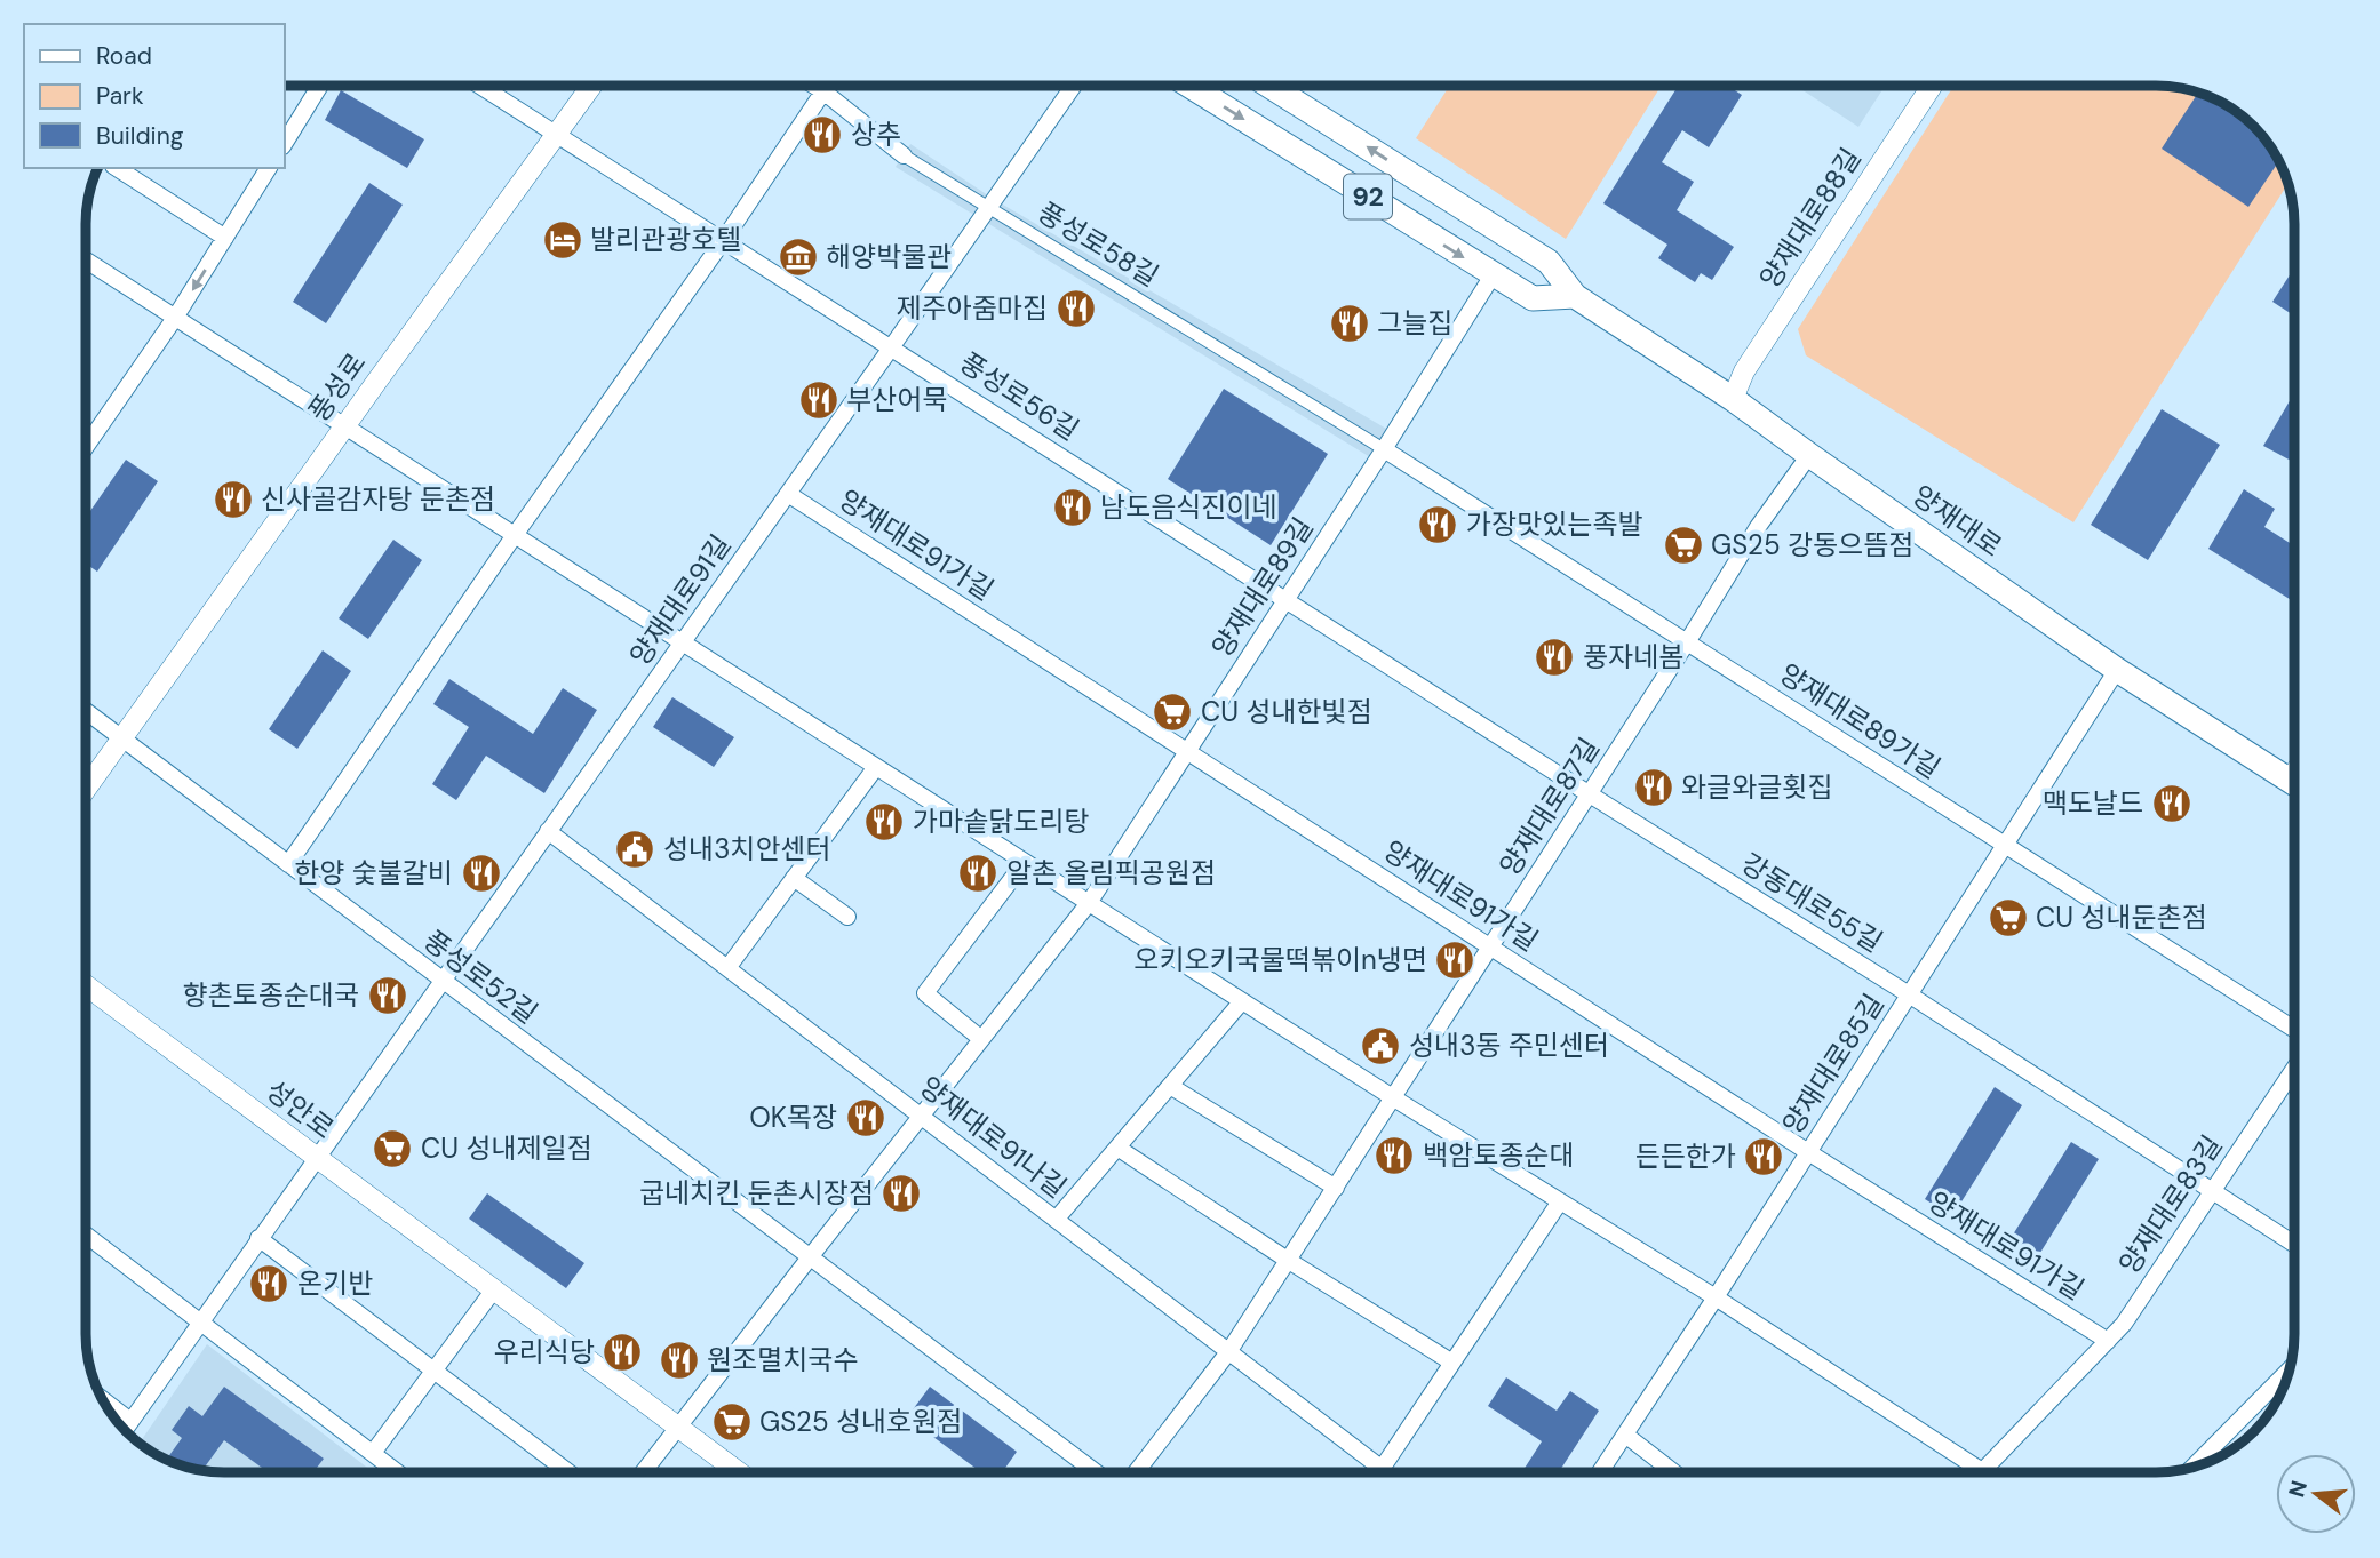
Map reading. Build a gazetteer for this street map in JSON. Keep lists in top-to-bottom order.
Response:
{
  "streets": {
    "main road": ["92", "양재대로"],
    "street": [
      "양재대로88길",
      "풍성로58길",
      "풍성로",
      "풍성로56길",
      "양재대로91가길",
      "양재대로89길",
      "양재대로91길",
      "양재대로89가길",
      "양재대로87길",
      "강동대로55길",
      "풍성로52길",
      "양재대로85길",
      "성안로",
      "양재대로91나길",
      "양재대로83길"
    ]
  },
  "crossings": [
    ["92", "양재대로"],
    ["92", "양재대로89길"],
    ["양재대로88길", "양재대로"],
    ["풍성로58길", "양재대로89길"],
    ["풍성로58길", "양재대로91길"],
    ["풍성로58길", "양재대로89가길"],
    ["풍성로", "풍성로56길"],
    ["풍성로", "풍성로52길"],
    ["풍성로56길", "양재대로89길"],
    ["풍성로56길", "양재대로91길"],
    ["풍성로56길", "강동대로55길"],
    ["양재대로", "양재대로87길"],
    ["양재대로", "양재대로85길"],
    ["양재대로91가길", "양재대로89길"],
    ["양재대로91가길", "양재대로91길"],
    ["양재대로91가길", "양재대로87길"],
    ["양재대로91가길", "양재대로85길"],
    ["양재대로91가길", "양재대로83길"],
    ["양재대로89길", "양재대로89가길"],
    ["양재대로89길", "강동대로55길"],
    ["양재대로89길", "풍성로52길"],
    ["양재대로89길", "성안로"],
    ["양재대로89길", "양재대로91나길"],
    ["양재대로91길", "풍성로52길"],
    ["양재대로91길", "성안로"],
    ["양재대로91길", "양재대로91나길"],
    ["양재대로89가길", "양재대로87길"],
    ["양재대로89가길", "양재대로85길"],
    ["양재대로87길", "강동대로55길"],
    ["양재대로87길", "양재대로91나길"],
    ["강동대로55길", "양재대로85길"],
    ["강동대로55길", "양재대로83길"]
  ],
  "places": {
    "restaurant": [
      "상추",
      "제주아줌마집",
      "그늘집",
      "부산어묵",
      "신사골감자탕 둔촌점",
      "남도음식진이네",
      "가장맛있는족발",
      "풍자네봄",
      "와글와글횟집",
      "맥도날드",
      "가마솥닭도리탕",
      "한양 숯불갈비",
      "알촌 올림픽공원점",
      "오키오키국물떡볶이n냉면",
      "향촌토종순대국",
      "OK목장",
      "백암토종순대",
      "든든한가",
      "굽네치킨 둔촌시장점",
      "온기반",
      "우리식당",
      "원조멸치국수"
    ],
    "hotel": ["발리관광호텔"],
    "museum": ["해양박물관"],
    "supermarket": [
      "GS25 강동으뜸점",
      "CU 성내한빛점",
      "CU 성내둔촌점",
      "CU 성내제일점",
      "GS25 성내호원점"
    ],
    "public building": ["성내3치안센터", "성내3동 주민센터"]
  },
  "legend": ["Road", "Park", "Building"],
  "north": "left"
}
